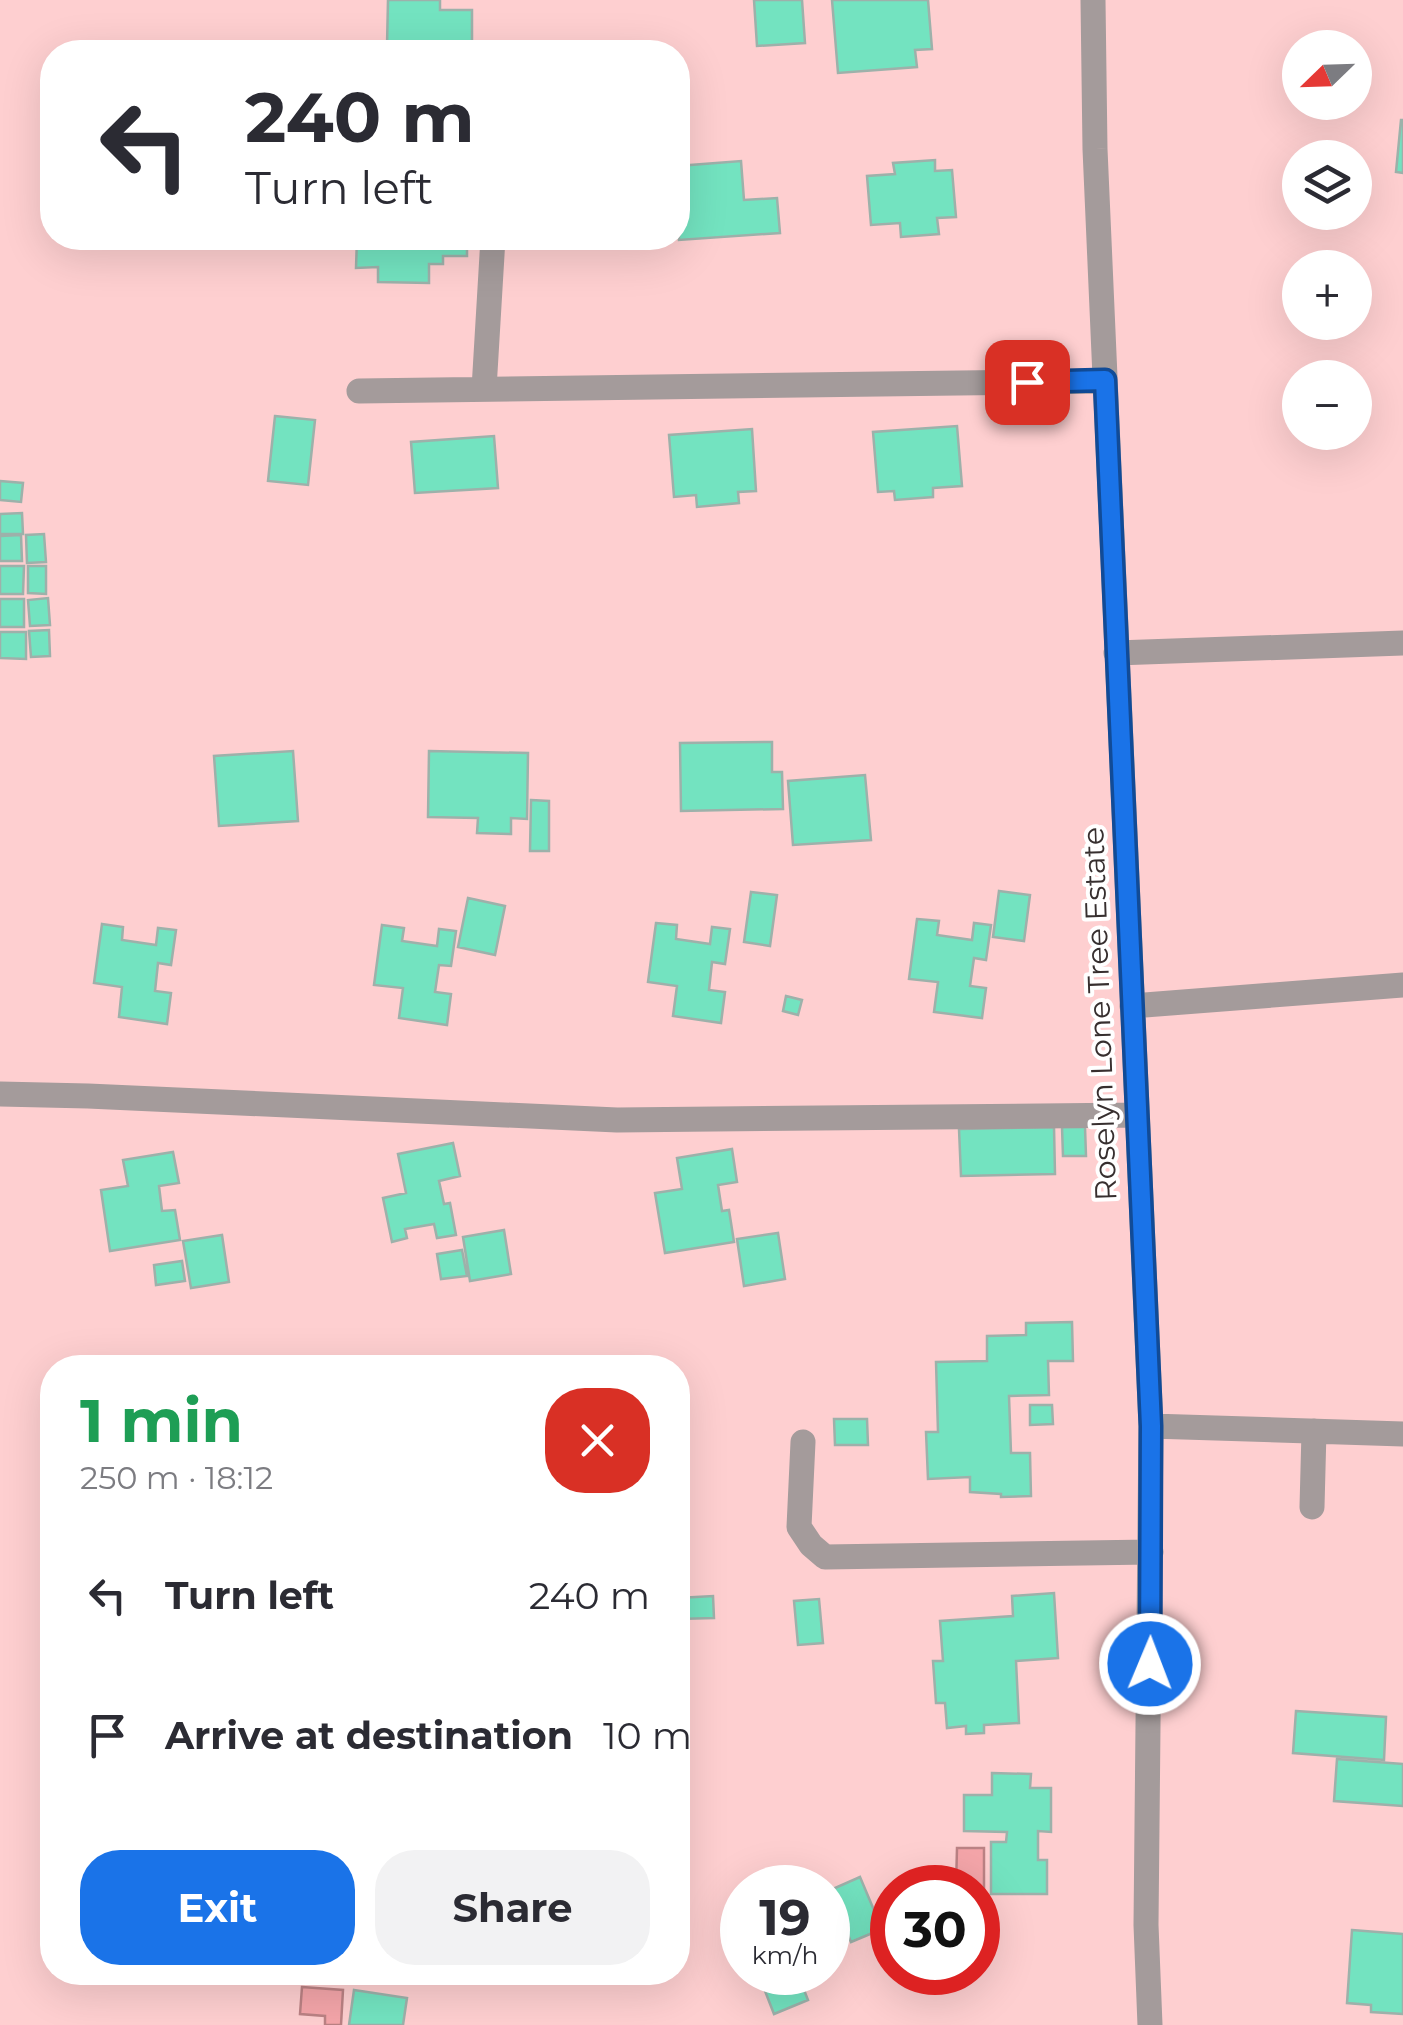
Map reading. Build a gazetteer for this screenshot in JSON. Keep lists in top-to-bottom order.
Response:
{
  "streets": {
    "street": ["Roselyn Lone Tree Estate"]
  },
  "north": "bottom left",
  "page": {
    "map_buttons": ["+", "−"],
    "turn": ["240 m", "Turn left"],
    "heading": ["1 min", "250 m · 18:12"],
    "list": [
      {
        "name": "Turn left",
        "value": "240 m"
      },
      {
        "name": "Arrive at destination",
        "value": "10 m"
      }
    ],
    "buttons": ["Exit", "Share"],
    "speed": "19 km/h",
    "limit": "30"
  }
}
